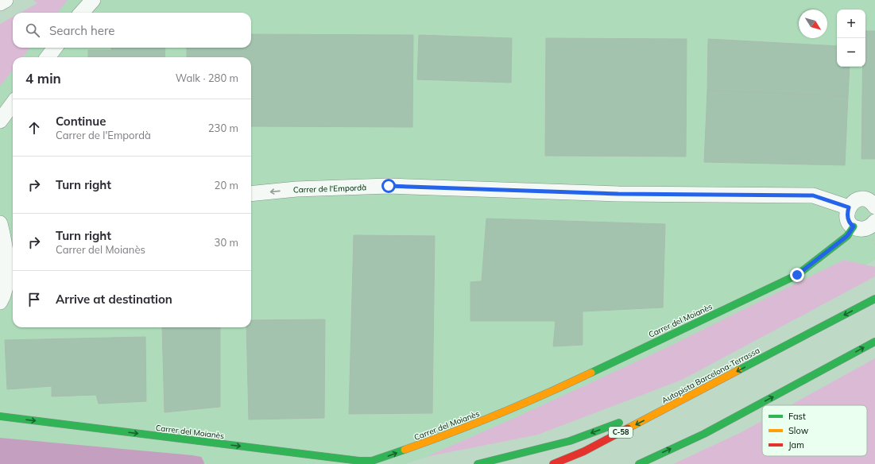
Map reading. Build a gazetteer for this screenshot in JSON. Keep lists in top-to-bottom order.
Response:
{
  "streets": {
    "main road": ["Carrer del Moianès", "Autopista Barcelona-Terrassa", "C-58"],
    "street": ["Carrer de l'Empordà"]
  },
  "one_way": ["Carrer de l'Empordà", "Carrer del Moianès"],
  "legend": ["Fast", "Slow", "Jam"],
  "north": "bottom right",
  "page": {
    "map_buttons": ["+", "−"],
    "search": "Search here",
    "heading": ["4 min", "Walk · 280 m"],
    "list": [
      ["Continue", "Carrer de l'Empordà", "230 m"],
      ["Turn right", "20 m"],
      ["Turn right", "Carrer del Moianès", "30 m"],
      "Arrive at destination"
    ]
  }
}
